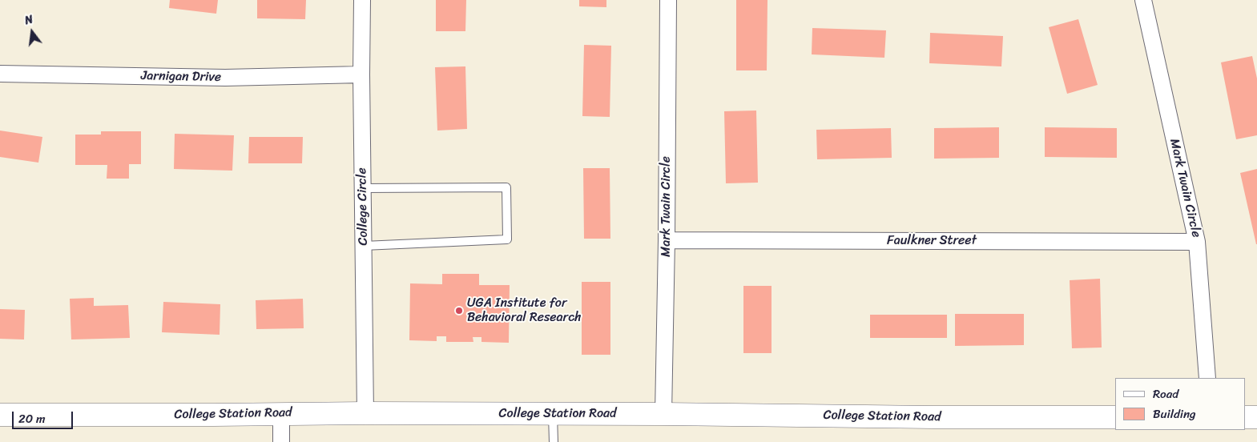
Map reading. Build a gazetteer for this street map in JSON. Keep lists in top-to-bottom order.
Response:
{
  "streets": {
    "main road": ["College Station Road"],
    "street": [
      "Jarnigan Drive",
      "Mark Twain Circle",
      "College Circle",
      "Faulkner Street"
    ]
  },
  "crossings": [
    ["Jarnigan Drive", "College Circle"],
    ["Mark Twain Circle", "Faulkner Street"],
    ["Mark Twain Circle", "College Station Road"],
    ["College Circle", "College Station Road"]
  ],
  "places": ["UGA Institute for Behavioral Research"],
  "legend": ["Road", "Building"],
  "scale_bar": "20 m",
  "north": "top"
}
